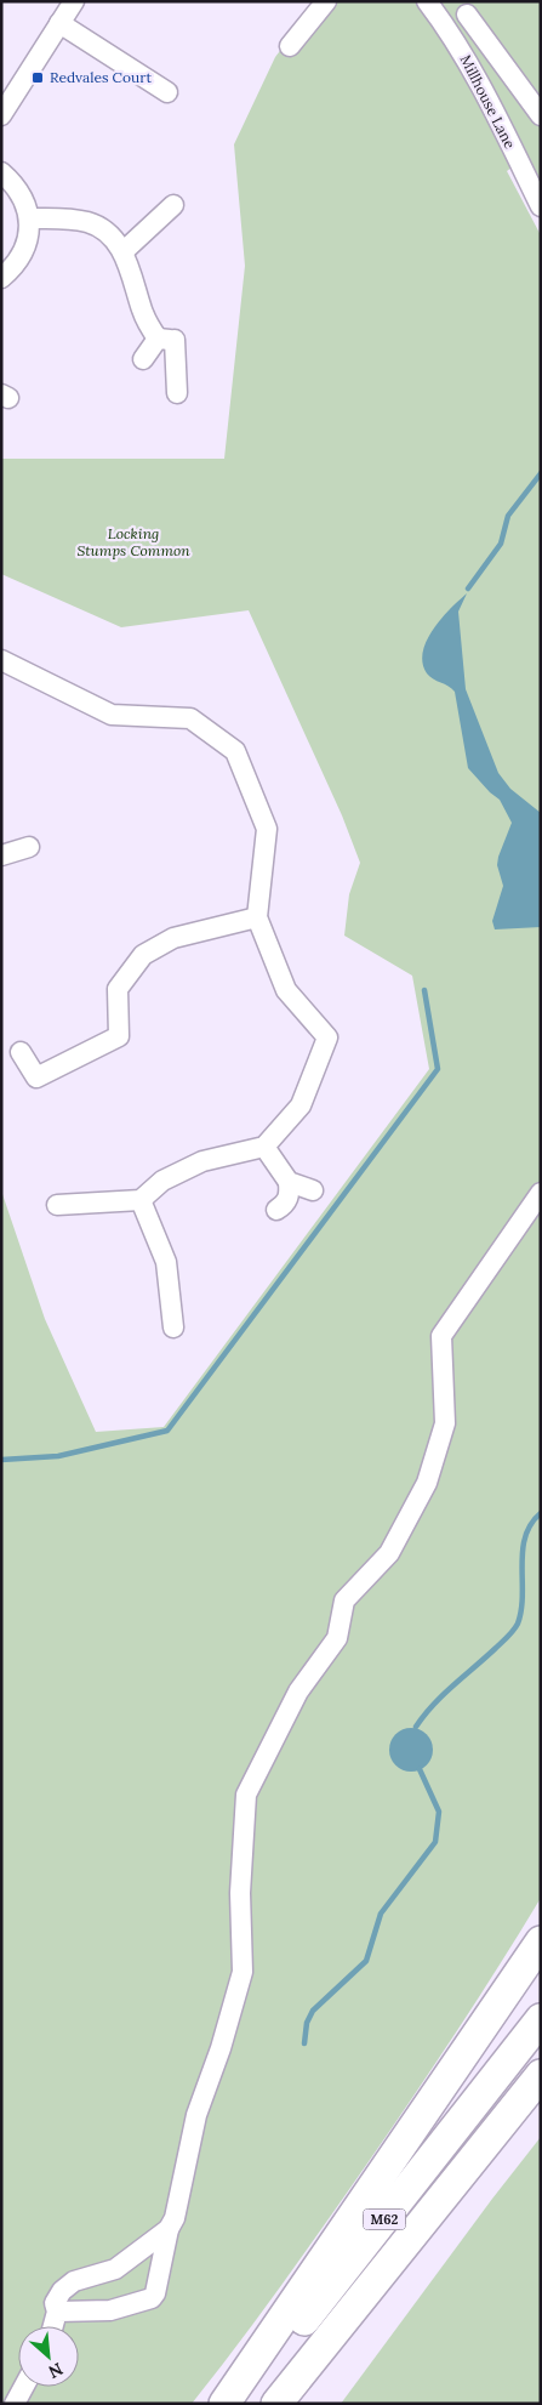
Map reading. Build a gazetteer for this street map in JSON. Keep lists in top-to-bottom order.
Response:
{
  "streets": {
    "highway": ["M62"],
    "street": ["Millhouse Lane"]
  },
  "parks": ["Locking Stumps Common"],
  "places": {
    "transit": ["Redvales Court"]
  },
  "north": "bottom right"
}
